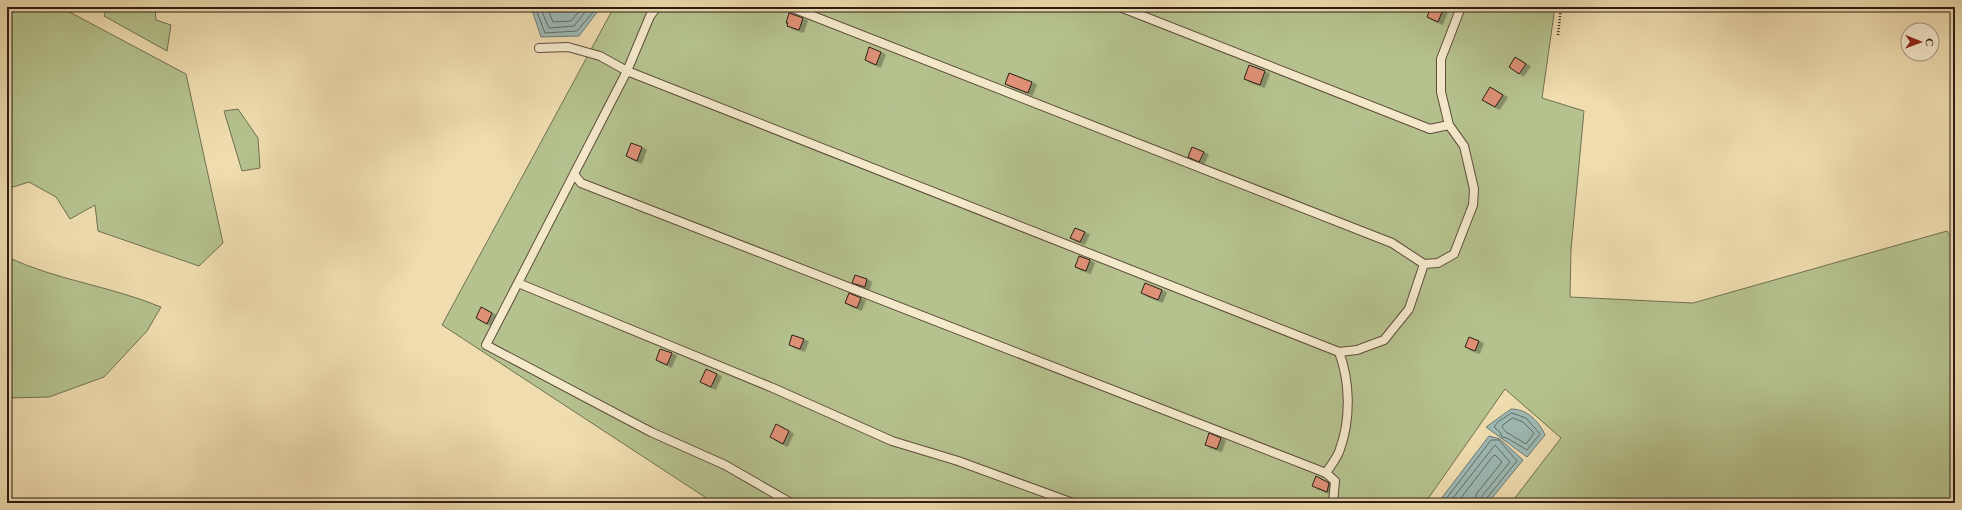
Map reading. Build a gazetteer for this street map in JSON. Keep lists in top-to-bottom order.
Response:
{
  "north": "right"
}
